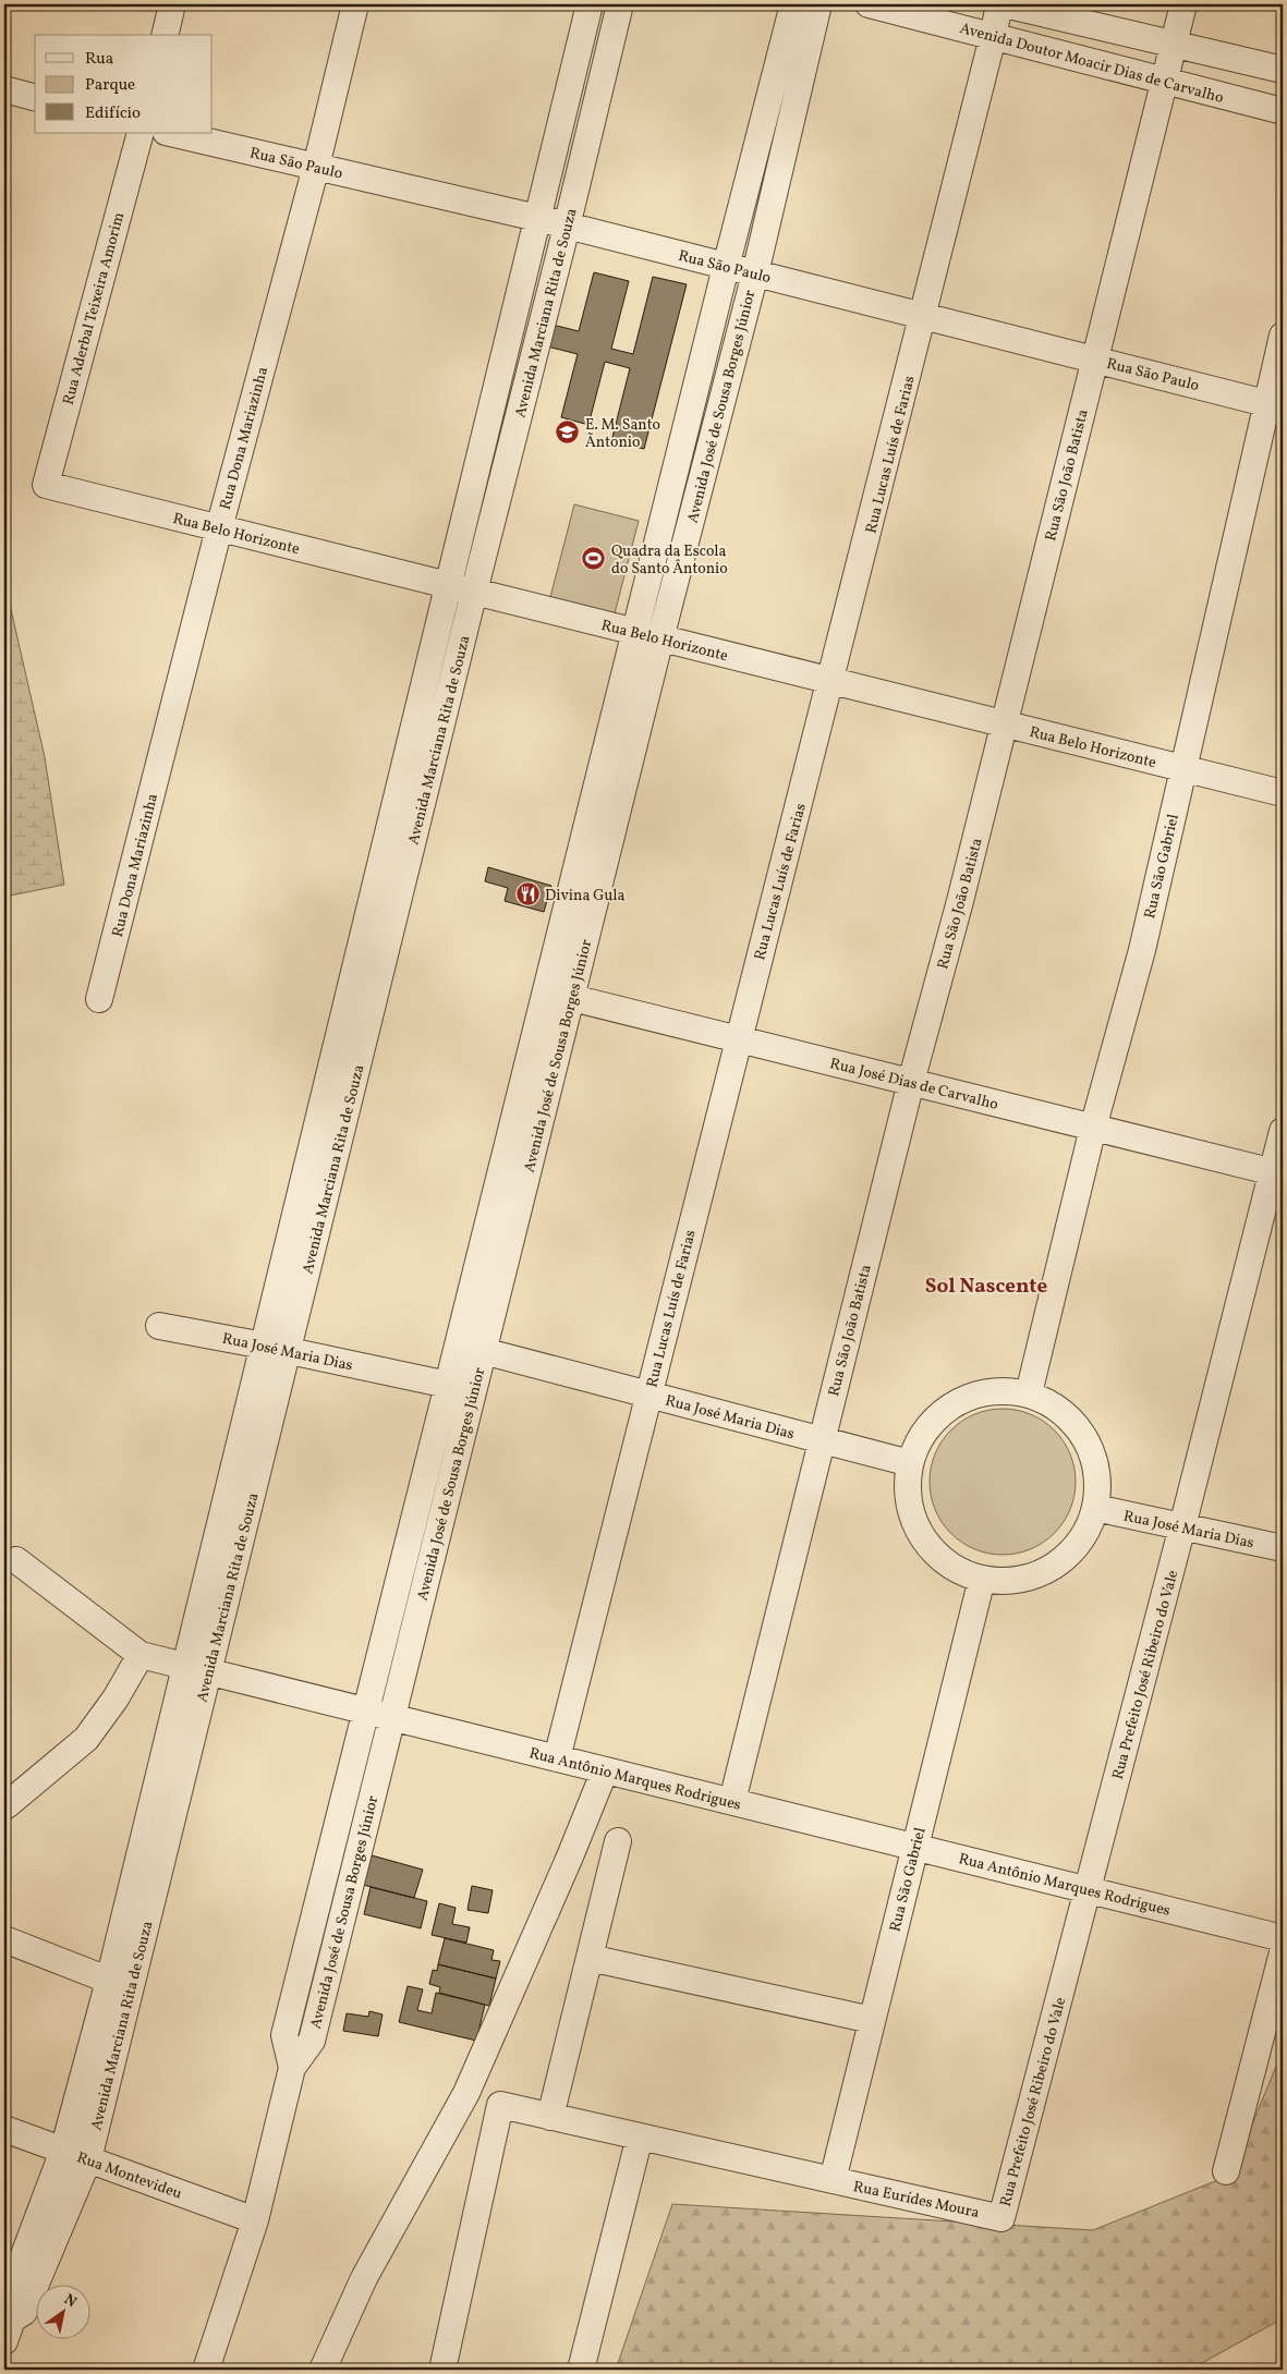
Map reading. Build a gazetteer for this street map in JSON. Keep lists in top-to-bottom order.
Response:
{
  "streets": {
    "street": [
      "Avenida Doutor Moacir Dias de Carvalho",
      "Rua São Paulo",
      "Rua Aderbal Teixeira Amorim",
      "Avenida Marciana Rita de Souza",
      "Avenida José de Sousa Borges Júnior",
      "Rua Dona Mariazinha",
      "Rua Lucas Luís de Farias",
      "Rua São João Batista",
      "Rua Belo Horizonte",
      "Rua São Gabriel",
      "Rua José Dias de Carvalho",
      "Rua José Maria Dias",
      "Rua Prefeito José Ribeiro do Vale",
      "Rua Antônio Marques Rodrigues",
      "Rua Montevideu",
      "Rua Eurídes Moura"
    ]
  },
  "crossings": [
    ["Avenida Doutor Moacir Dias de Carvalho", "Rua Lucas Luís de Farias"],
    ["Avenida Doutor Moacir Dias de Carvalho", "Rua São João Batista"],
    ["Rua São Paulo", "Avenida Marciana Rita de Souza"],
    ["Rua São Paulo", "Avenida José de Sousa Borges Júnior"],
    ["Rua São Paulo", "Rua Dona Mariazinha"],
    ["Rua São Paulo", "Rua Lucas Luís de Farias"],
    ["Rua São Paulo", "Rua São João Batista"],
    ["Rua São Paulo", "Rua São Gabriel"],
    ["Rua Aderbal Teixeira Amorim", "Rua Belo Horizonte"],
    ["Avenida Marciana Rita de Souza", "Rua Belo Horizonte"],
    ["Avenida Marciana Rita de Souza", "Rua José Maria Dias"],
    ["Avenida Marciana Rita de Souza", "Rua Antônio Marques Rodrigues"],
    ["Avenida Marciana Rita de Souza", "Rua Montevideu"],
    ["Avenida José de Sousa Borges Júnior", "Rua Belo Horizonte"],
    ["Avenida José de Sousa Borges Júnior", "Rua José Dias de Carvalho"],
    ["Avenida José de Sousa Borges Júnior", "Rua José Maria Dias"],
    ["Avenida José de Sousa Borges Júnior", "Rua Antônio Marques Rodrigues"],
    ["Rua Dona Mariazinha", "Rua Belo Horizonte"],
    ["Rua Lucas Luís de Farias", "Rua Belo Horizonte"],
    ["Rua Lucas Luís de Farias", "Rua José Dias de Carvalho"],
    ["Rua Lucas Luís de Farias", "Rua José Maria Dias"],
    ["Rua Lucas Luís de Farias", "Rua Antônio Marques Rodrigues"],
    ["Rua São João Batista", "Rua Belo Horizonte"],
    ["Rua São João Batista", "Rua José Dias de Carvalho"],
    ["Rua São João Batista", "Rua José Maria Dias"],
    ["Rua São João Batista", "Rua Antônio Marques Rodrigues"],
    ["Rua Belo Horizonte", "Rua São Gabriel"],
    ["Rua São Gabriel", "Rua José Dias de Carvalho"],
    ["Rua São Gabriel", "Rua José Maria Dias"],
    ["Rua São Gabriel", "Rua Antônio Marques Rodrigues"],
    ["Rua São Gabriel", "Rua Eurídes Moura"],
    ["Rua José Dias de Carvalho", "Rua Prefeito José Ribeiro do Vale"],
    ["Rua José Maria Dias", "Rua Prefeito José Ribeiro do Vale"],
    ["Rua Prefeito José Ribeiro do Vale", "Rua Antônio Marques Rodrigues"],
    ["Rua Prefeito José Ribeiro do Vale", "Rua Eurídes Moura"]
  ],
  "districts": ["Sol Nascente"],
  "places": {
    "school or university": ["E. M. Santo Ãntonio"],
    "sports": ["Quadra da Escola do Santo Ântonio"],
    "restaurant": ["Divina Gula"]
  },
  "legend": ["Rua", "Parque", "Edifício"],
  "north": "top right"
}
